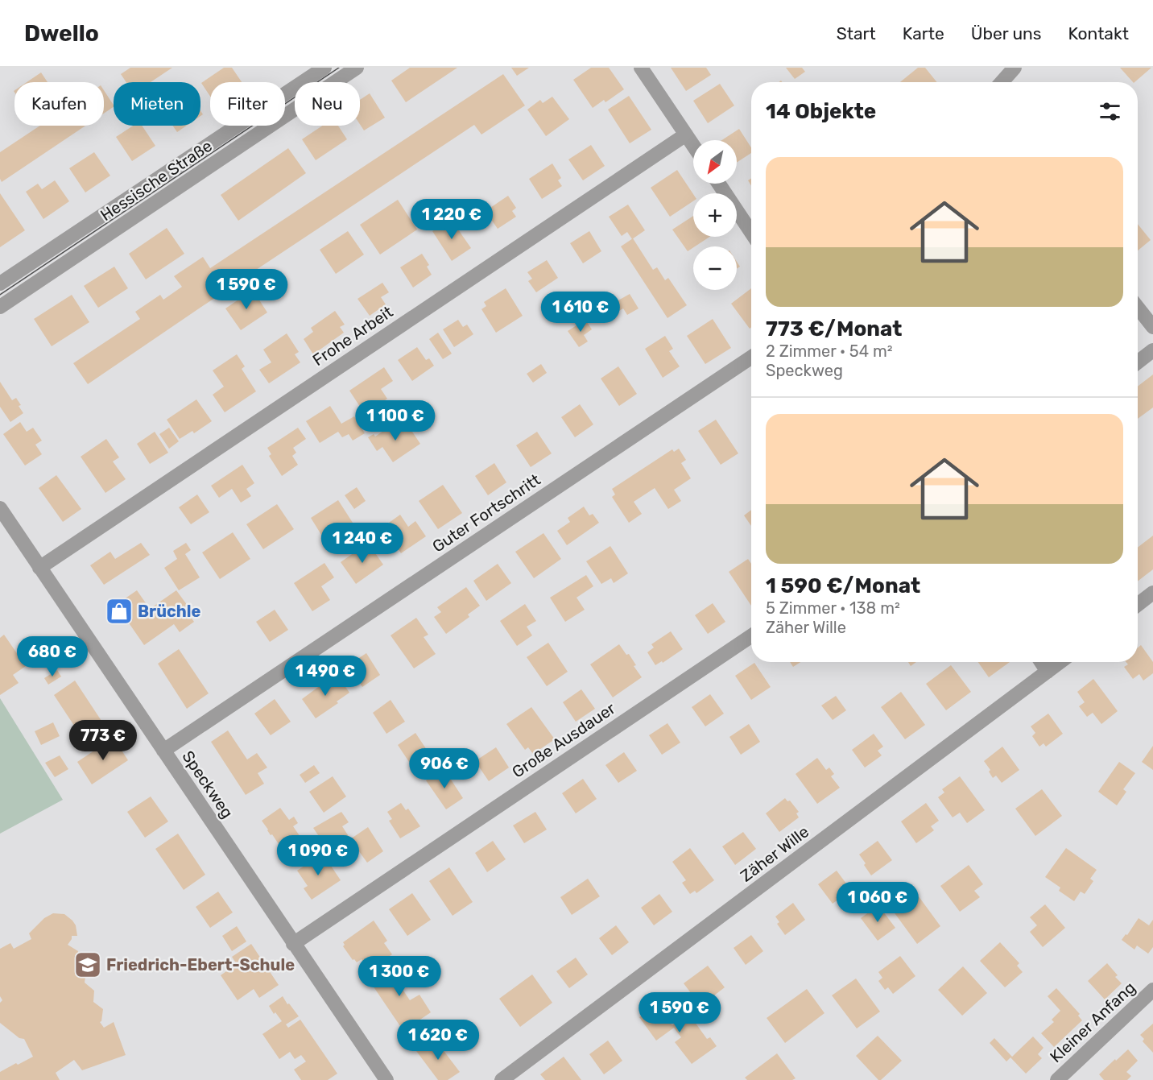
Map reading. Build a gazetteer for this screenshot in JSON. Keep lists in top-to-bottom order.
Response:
{
  "streets": {
    "street": [
      "Hessische Straße",
      "Frohe Arbeit",
      "Guter Fortschritt",
      "Große Ausdauer",
      "Speckweg",
      "Zäher Wille",
      "Kleiner Anfang"
    ]
  },
  "crossings": [
    ["Frohe Arbeit", "Speckweg"],
    ["Guter Fortschritt", "Speckweg"],
    ["Große Ausdauer", "Speckweg"]
  ],
  "places": {
    "shop": ["Brüchle"],
    "school or university": ["Friedrich-Ebert-Schule"]
  },
  "north": "bottom left",
  "page": {
    "header": "Dwello",
    "nav": [
      "Start",
      "Karte",
      "Über uns",
      "Kontakt"
    ],
    "chip": [
      "Kaufen",
      "Mieten",
      "Filter",
      "Neu"
    ],
    "heading": "14 Objekte",
    "map_buttons": ["+", "−"],
    "list": [
      {
        "name": "773 €/Monat",
        "note": "2 Zimmer · 54 m² · Speckweg"
      },
      {
        "name": "1 590 €/Monat",
        "note": "5 Zimmer · 138 m² · Zäher Wille"
      }
    ],
    "price": [
      "1 220 €",
      "1 590 €",
      "1 610 €",
      "1 100 €",
      "1 240 €",
      "680 €",
      "1 490 €",
      "773 €",
      "906 €",
      "1 090 €",
      "1 060 €",
      "1 300 €",
      "1 590 €",
      "1 620 €"
    ]
  }
}
